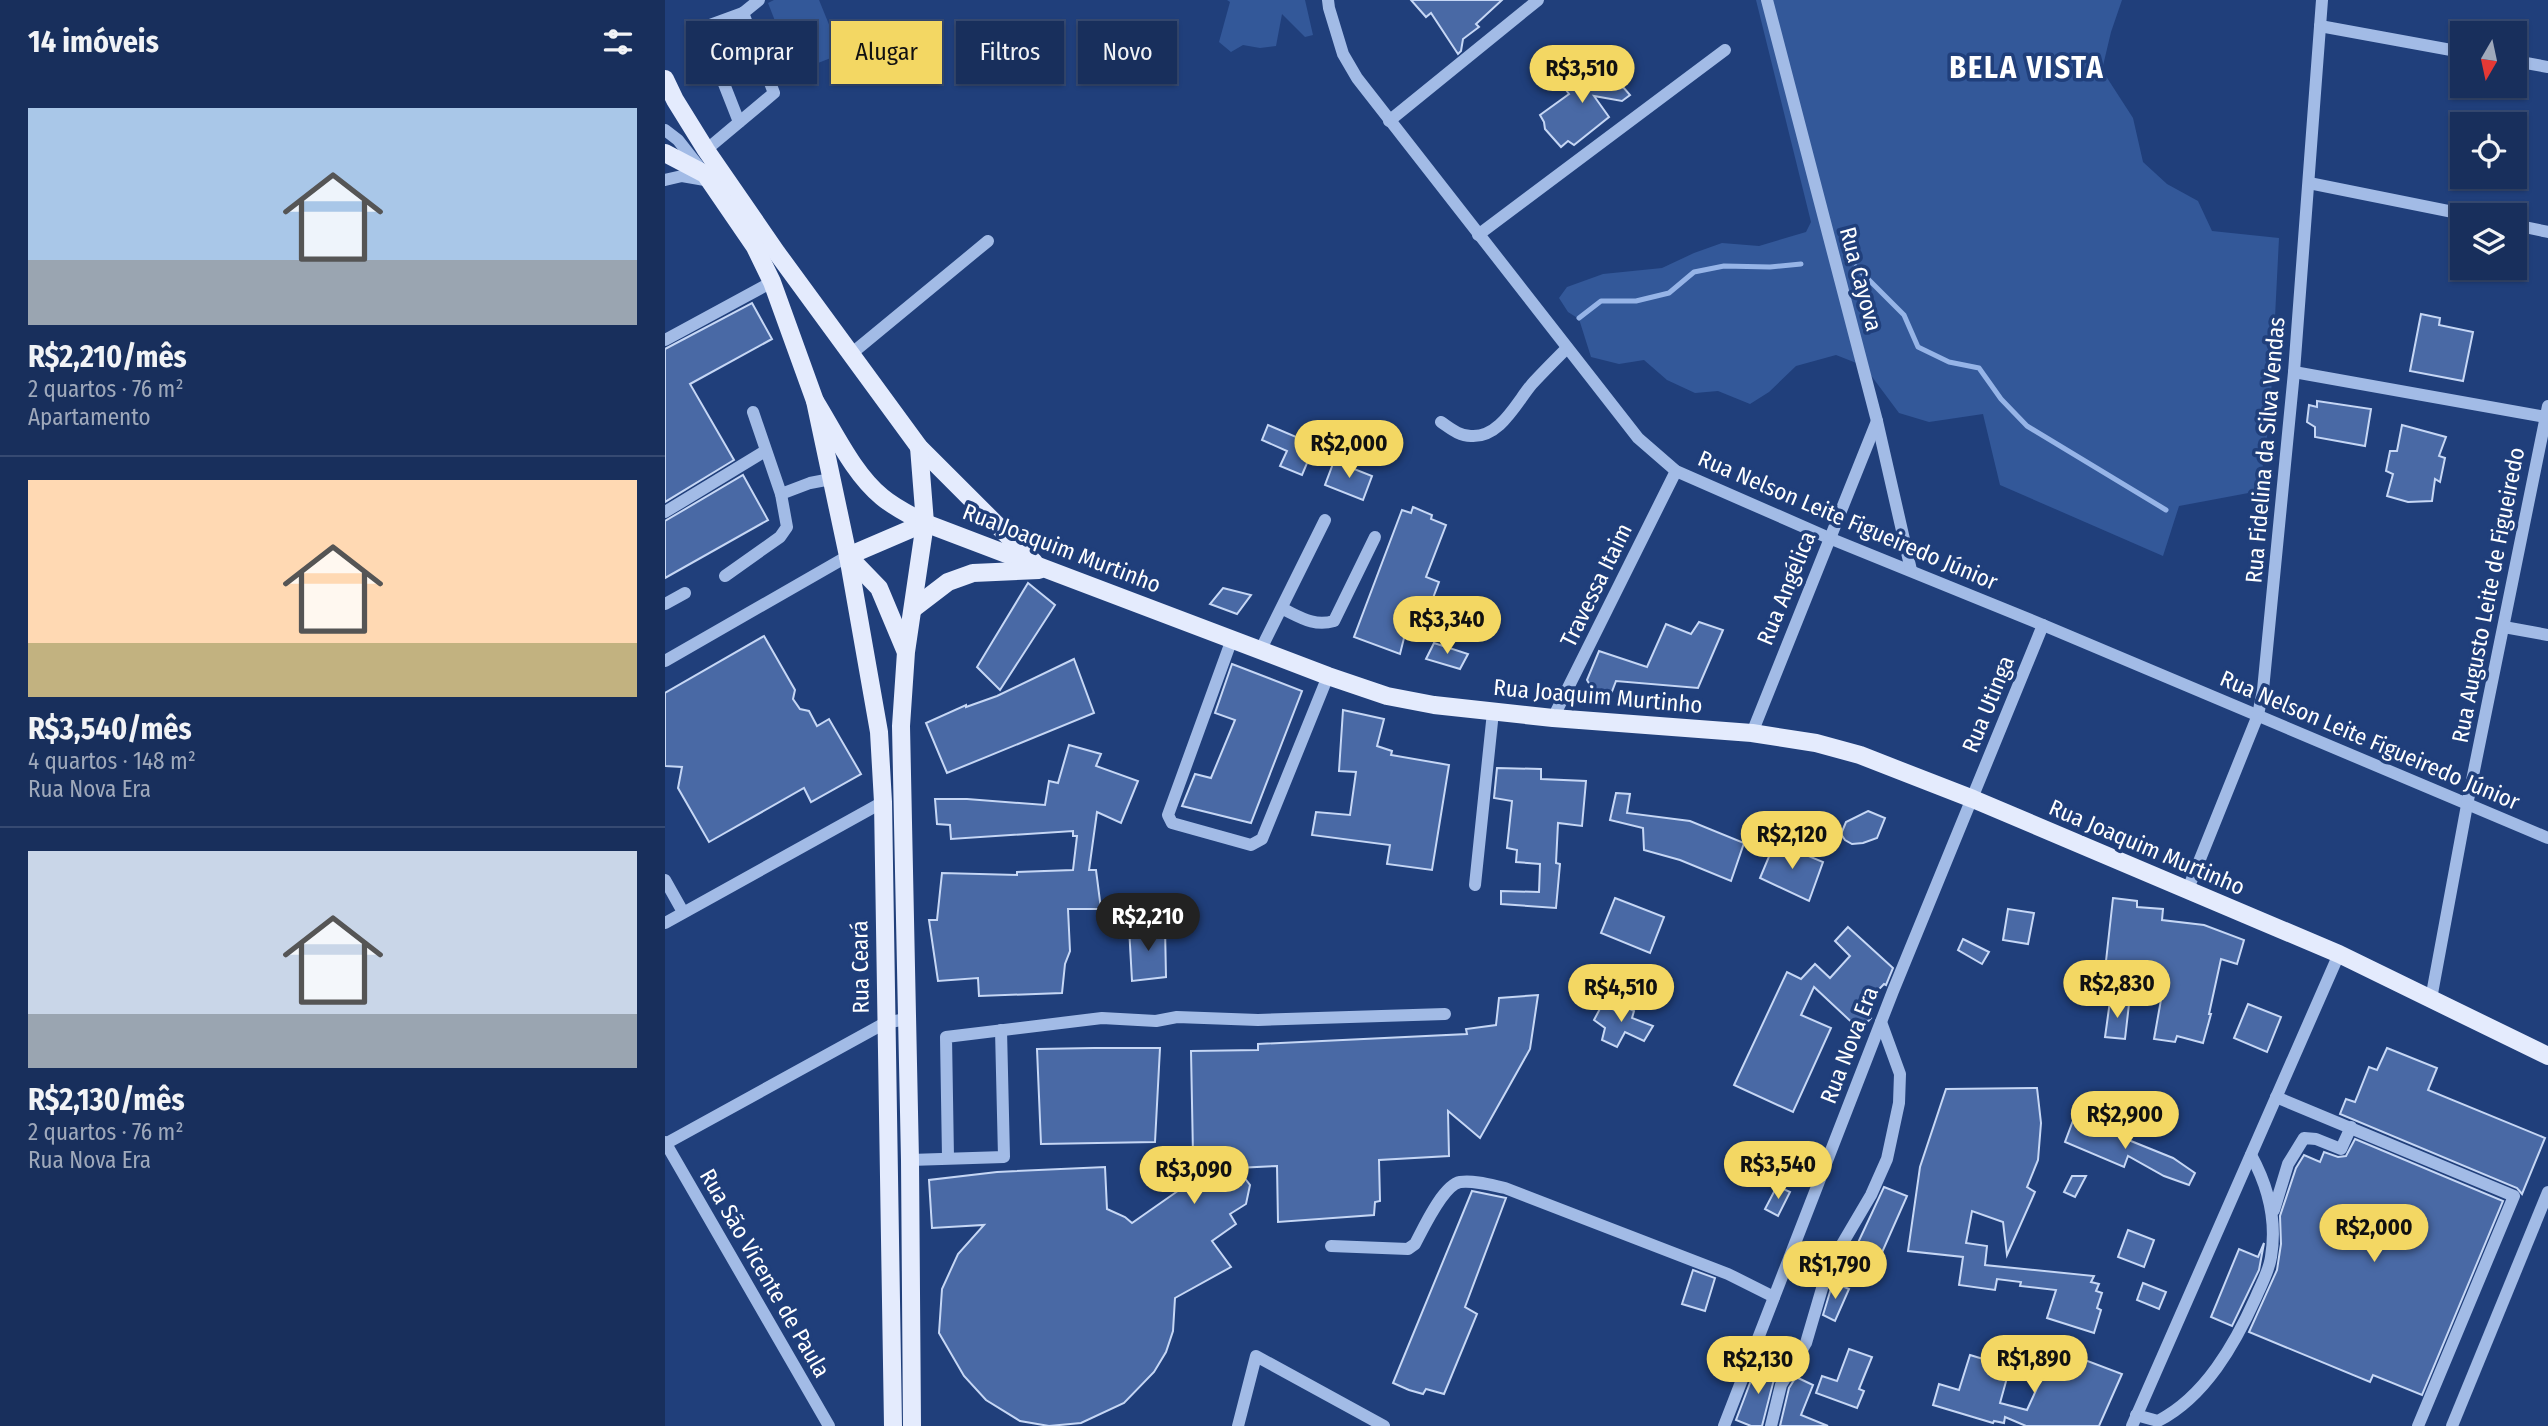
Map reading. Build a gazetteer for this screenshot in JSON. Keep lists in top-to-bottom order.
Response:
{
  "streets": {
    "main road": ["Rua Joaquim Murtinho", "Rua Ceará"],
    "street": [
      "Rua Cayova",
      "Rua Fidelina da Silva Vendas",
      "Rua Nelson Leite Figueiredo Júnior",
      "Travessa Itaim",
      "Rua Angélica",
      "Rua Augusto Leite de Figueiredo",
      "Rua Utinga",
      "Rua Nova Era",
      "Rua São Vicente de Paula"
    ]
  },
  "crossings": [
    ["Rua Cayova", "Rua Nelson Leite Figueiredo Júnior"],
    ["Rua Cayova", "Rua Angélica"],
    ["Rua Fidelina da Silva Vendas", "Rua Nelson Leite Figueiredo Júnior"],
    ["Rua Fidelina da Silva Vendas", "Rua Joaquim Murtinho"],
    ["Rua Nelson Leite Figueiredo Júnior", "Travessa Itaim"],
    ["Rua Nelson Leite Figueiredo Júnior", "Rua Angélica"],
    ["Rua Nelson Leite Figueiredo Júnior", "Rua Augusto Leite de Figueiredo"],
    ["Rua Nelson Leite Figueiredo Júnior", "Rua Utinga"],
    ["Rua Joaquim Murtinho", "Travessa Itaim"],
    ["Rua Joaquim Murtinho", "Rua Angélica"],
    ["Rua Joaquim Murtinho", "Rua Augusto Leite de Figueiredo"],
    ["Rua Joaquim Murtinho", "Rua Utinga"],
    ["Rua Joaquim Murtinho", "Rua Ceará"],
    ["Rua Joaquim Murtinho", "Rua Nova Era"],
    ["Rua Utinga", "Rua Nova Era"]
  ],
  "districts": ["BELA VISTA"],
  "north": "bottom",
  "page": {
    "heading": "14 imóveis",
    "chip": [
      "Comprar",
      "Alugar",
      "Filtros",
      "Novo"
    ],
    "price": [
      "R$3,510",
      "R$2,000",
      "R$3,340",
      "R$2,120",
      "R$2,210",
      "R$2,830",
      "R$4,510",
      "R$2,900",
      "R$3,540",
      "R$3,090",
      "R$2,000",
      "R$1,790",
      "R$1,890",
      "R$2,130"
    ],
    "list": [
      {
        "name": "R$2,210/mês",
        "note": "2 quartos · 76 m² · Apartamento"
      },
      {
        "name": "R$3,540/mês",
        "note": "4 quartos · 148 m² · Rua Nova Era"
      },
      {
        "name": "R$2,130/mês",
        "note": "2 quartos · 76 m² · Rua Nova Era"
      }
    ]
  }
}
